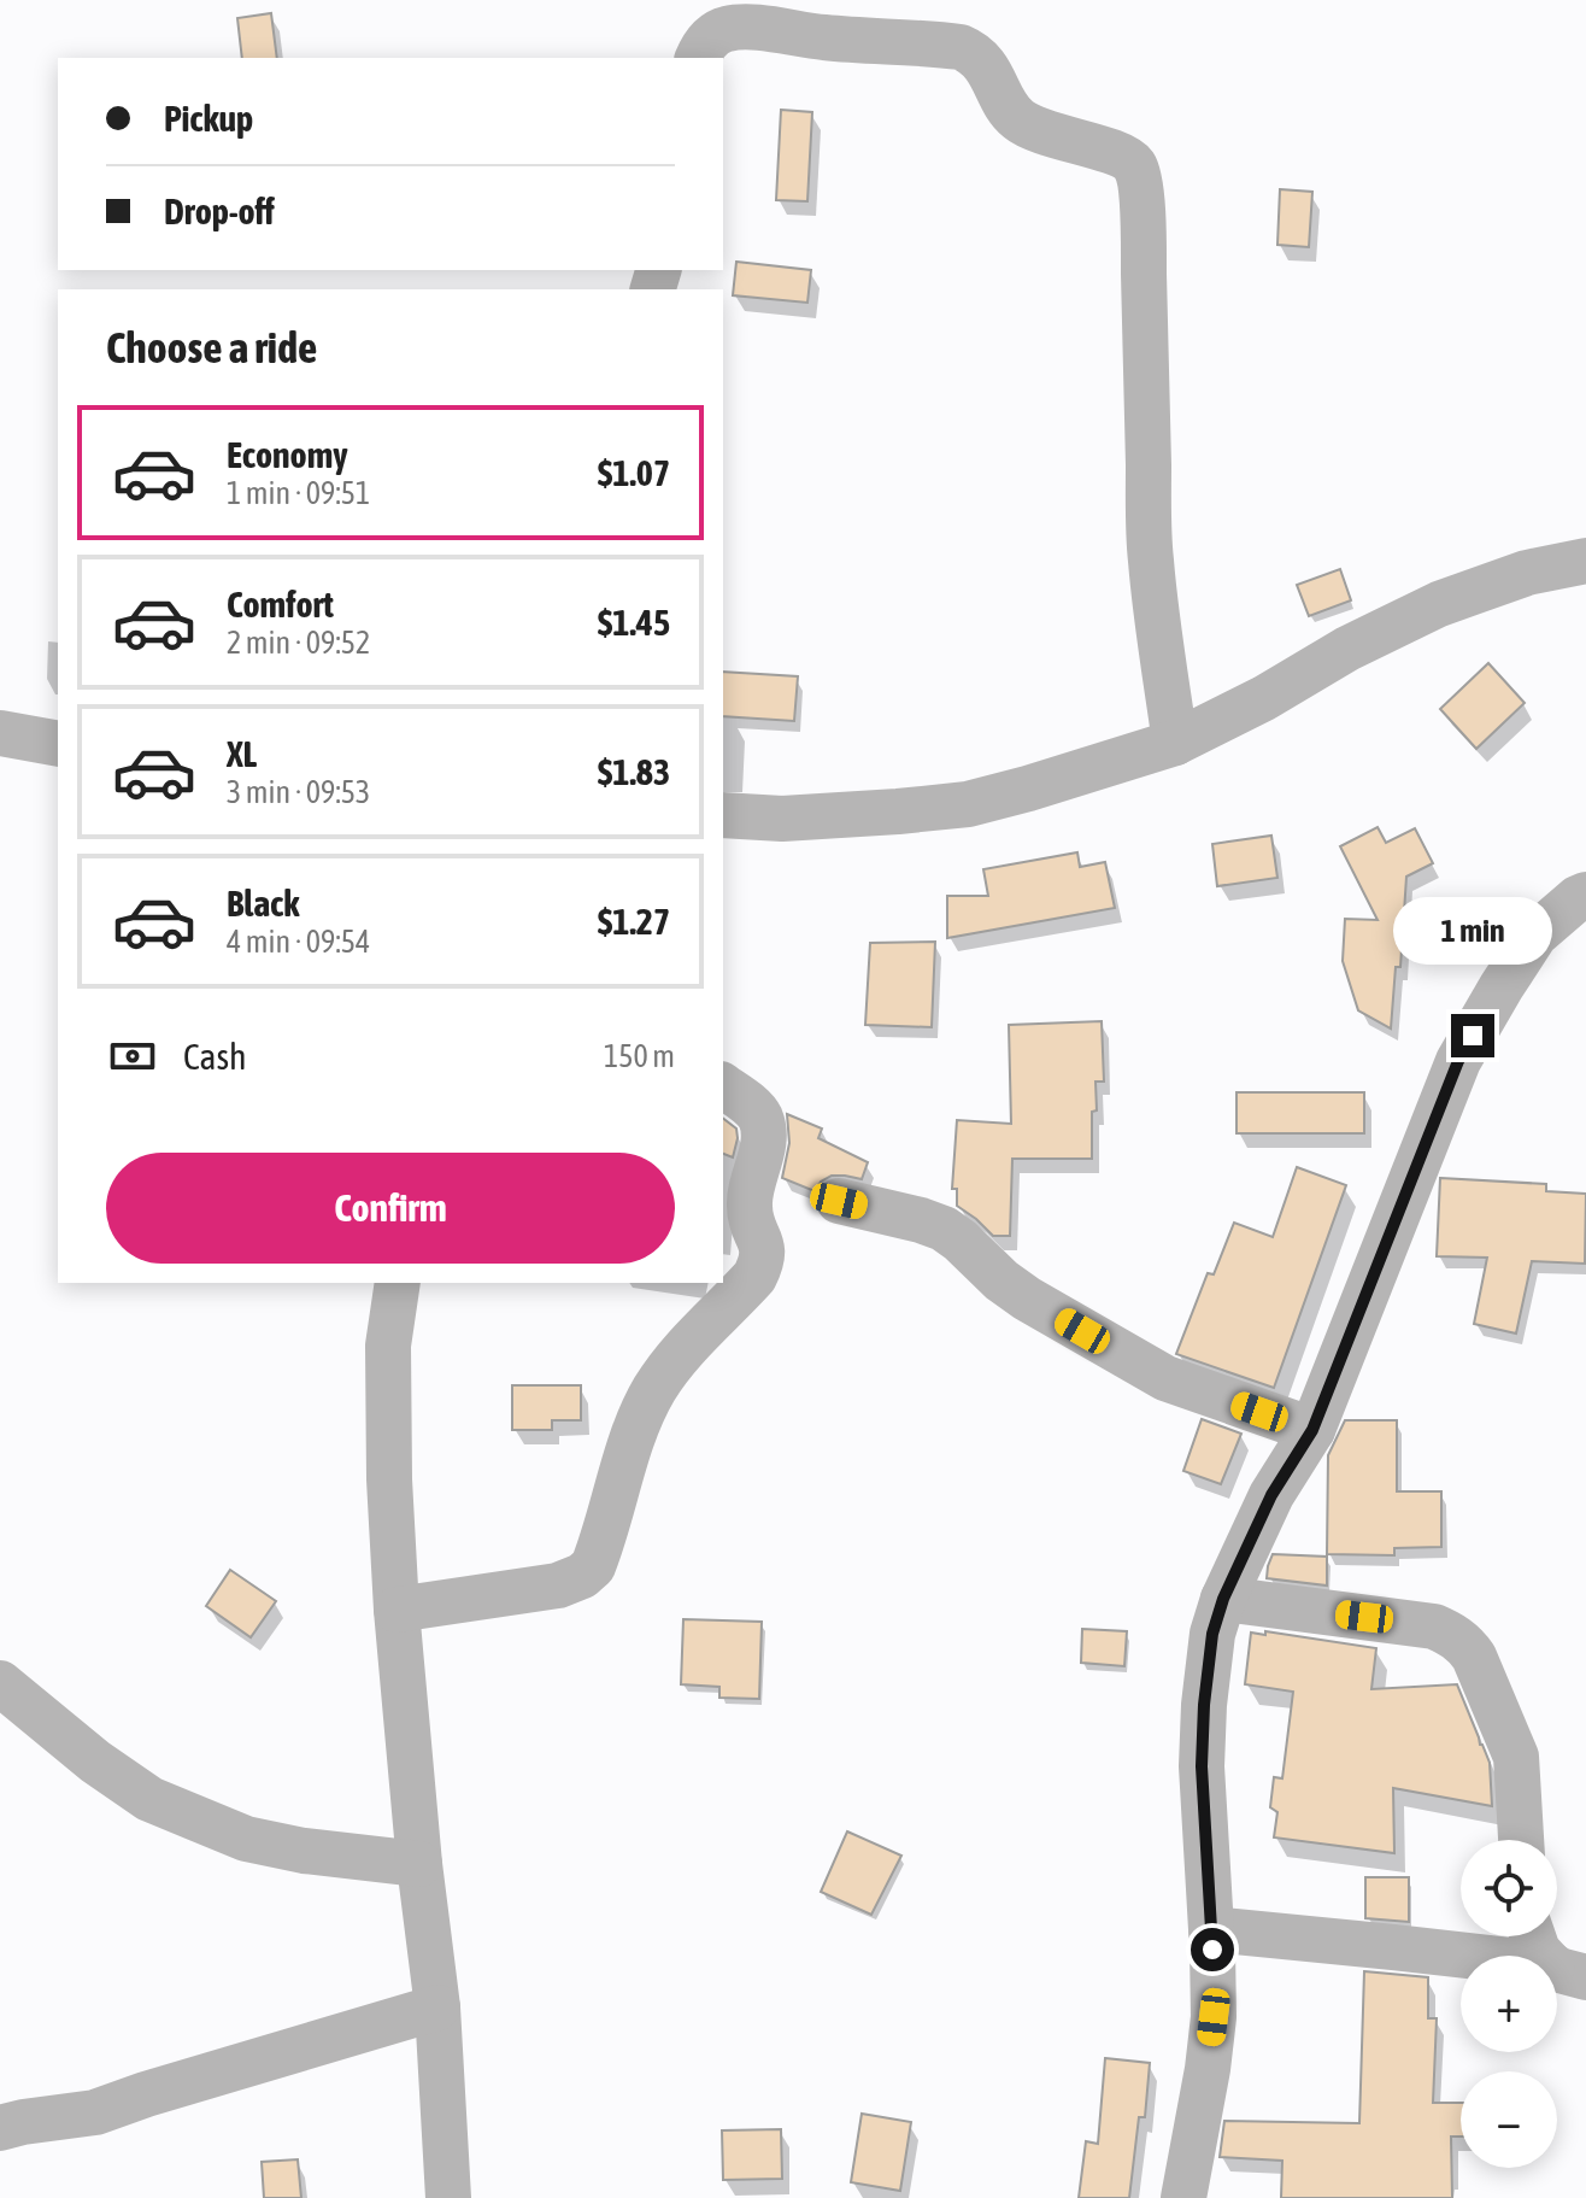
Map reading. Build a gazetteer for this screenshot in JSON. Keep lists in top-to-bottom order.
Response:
{
  "page": {
    "banner": ["Pickup", "Drop-off"],
    "heading": "Choose a ride",
    "list": [
      {
        "name": "Economy",
        "note": "1 min · 09:51",
        "value": "$1.07"
      },
      {
        "name": "Comfort",
        "note": "2 min · 09:52",
        "value": "$1.45"
      },
      {
        "name": "XL",
        "note": "3 min · 09:53",
        "value": "$1.83"
      },
      {
        "name": "Black",
        "note": "4 min · 09:54",
        "value": "$1.27"
      }
    ],
    "bubble": "1 min",
    "pay": ["Cash", "150 m"],
    "buttons": "Confirm",
    "map_buttons": ["+", "−"]
  }
}
